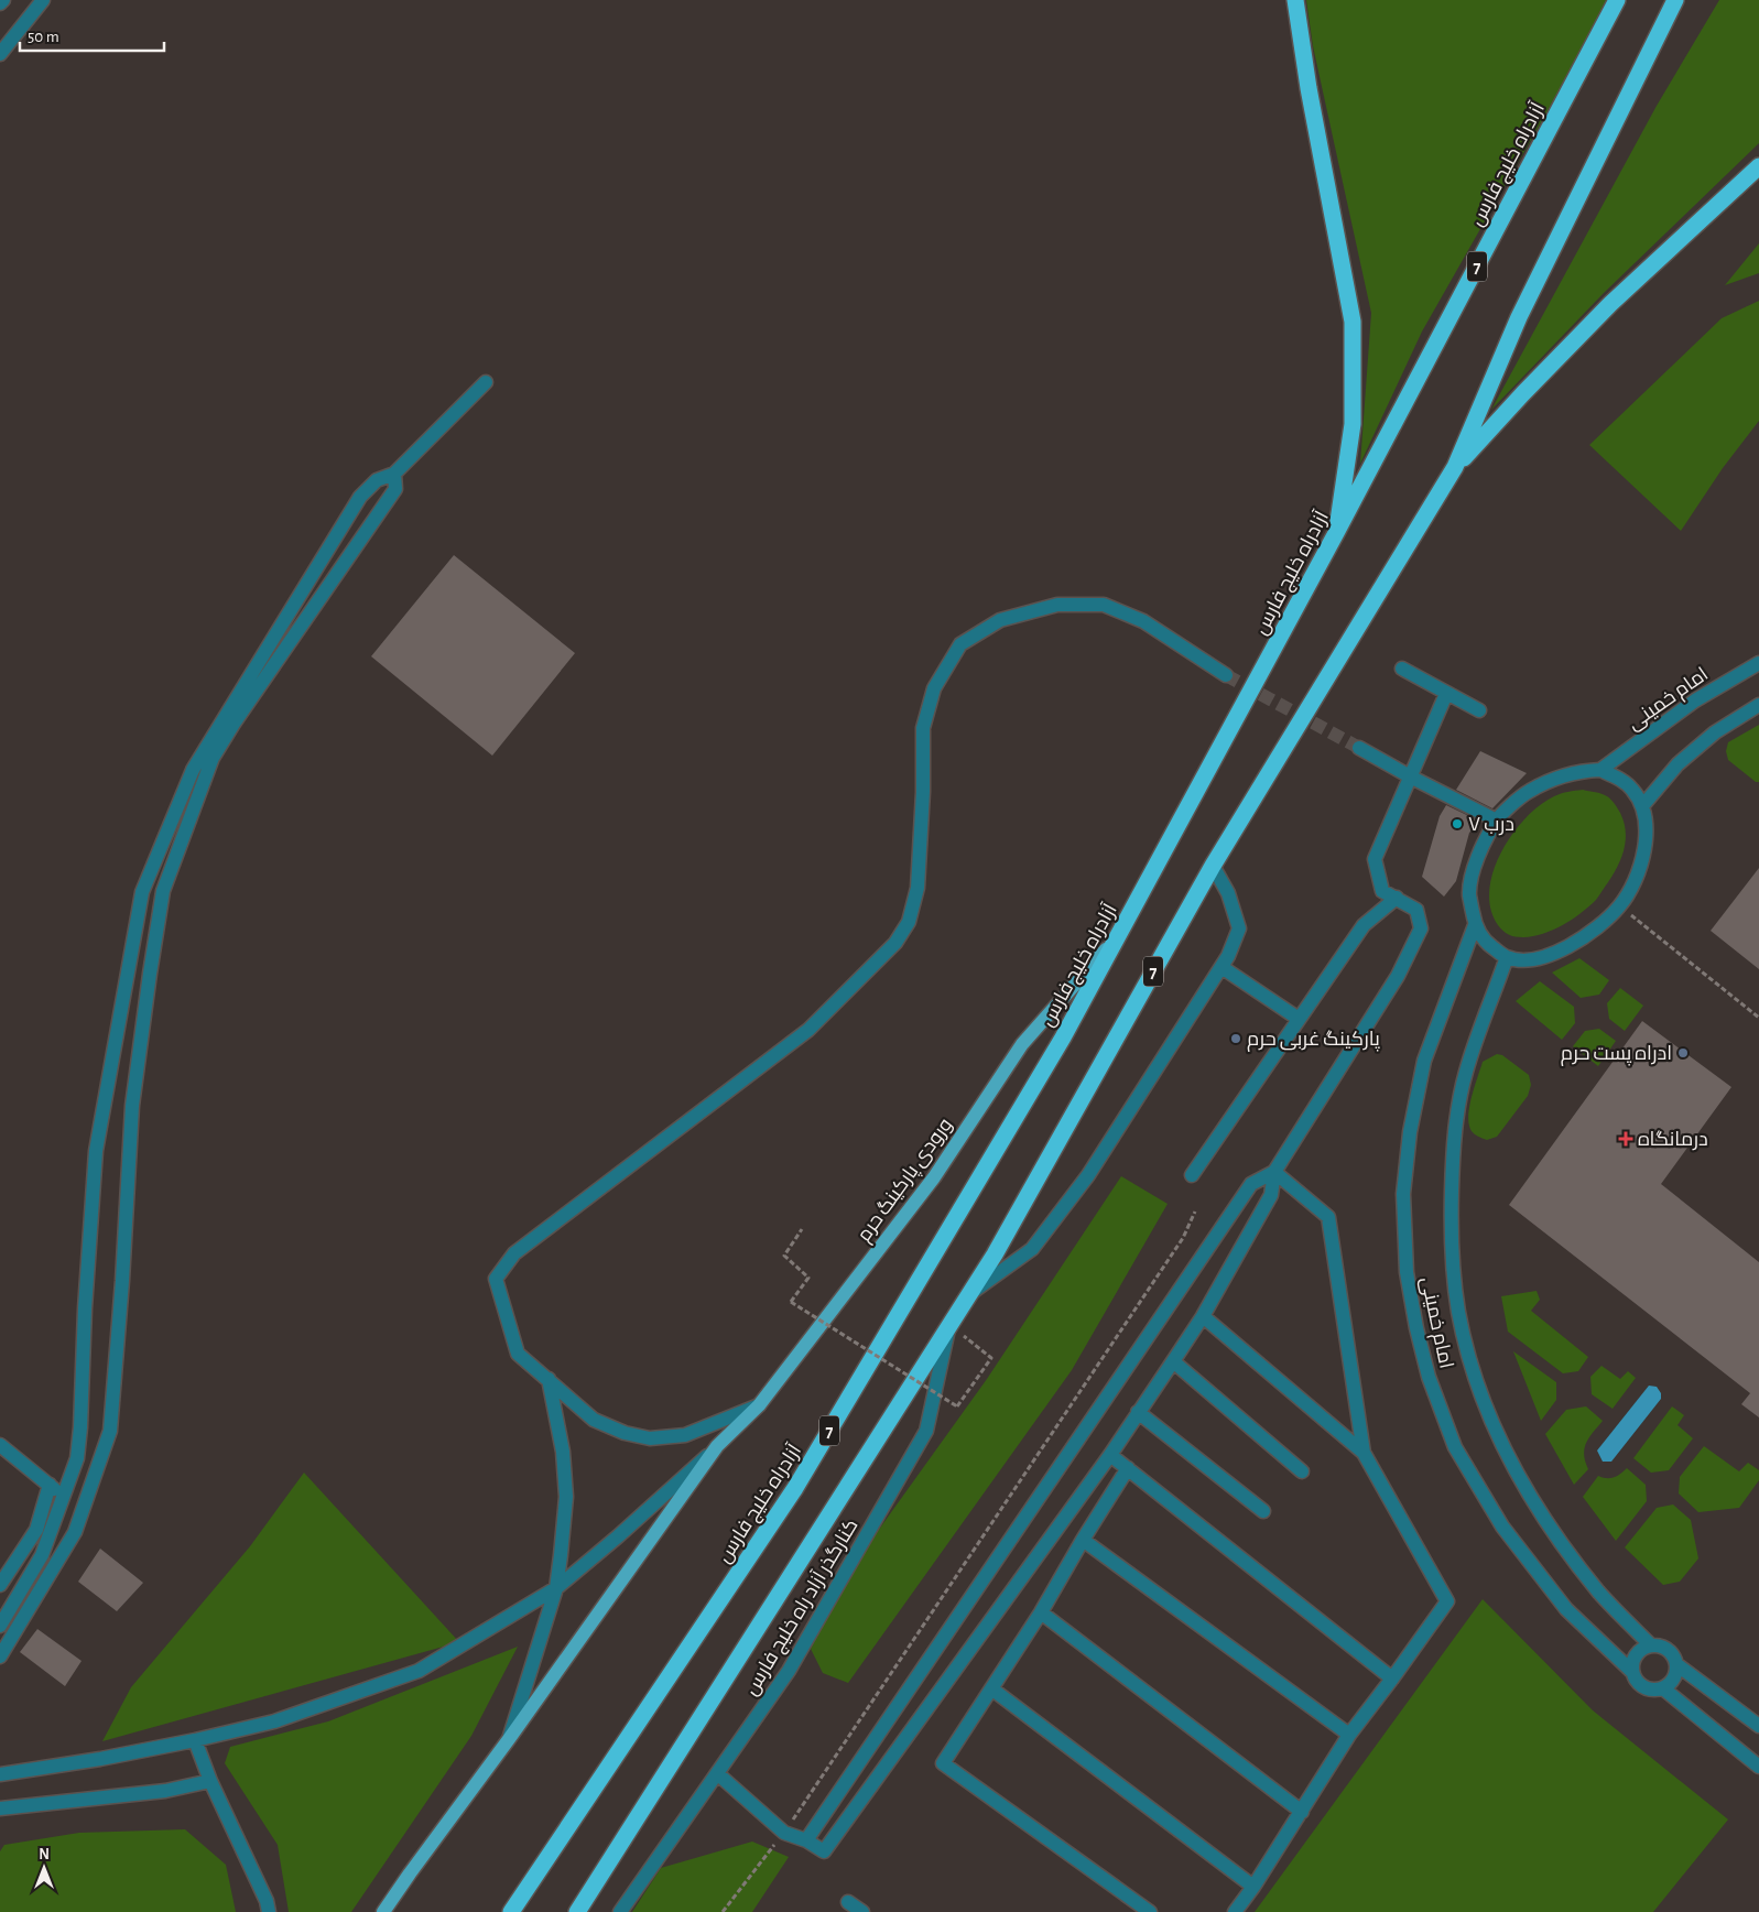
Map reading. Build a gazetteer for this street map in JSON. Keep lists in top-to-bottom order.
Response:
{
  "streets": {
    "highway": ["آزادراه خلیج فارس", "7"],
    "main road": ["ورودی پارکینگ حرم"],
    "street": ["امام خمینی", "کنارگذر آزاد راه خلیج فارس"]
  },
  "crossings": [
    ["آزادراه خلیج فارس", "ورودی پارکینگ حرم"],
    ["7", "کنارگذر آزاد راه خلیج فارس"]
  ],
  "places": {
    "other": ["درب ۷", "پارکینگ غربی حرم", "ادراه پست حرم"],
    "health": ["درمانگاه"]
  },
  "scale_bar": "50 m",
  "north": "top"
}
